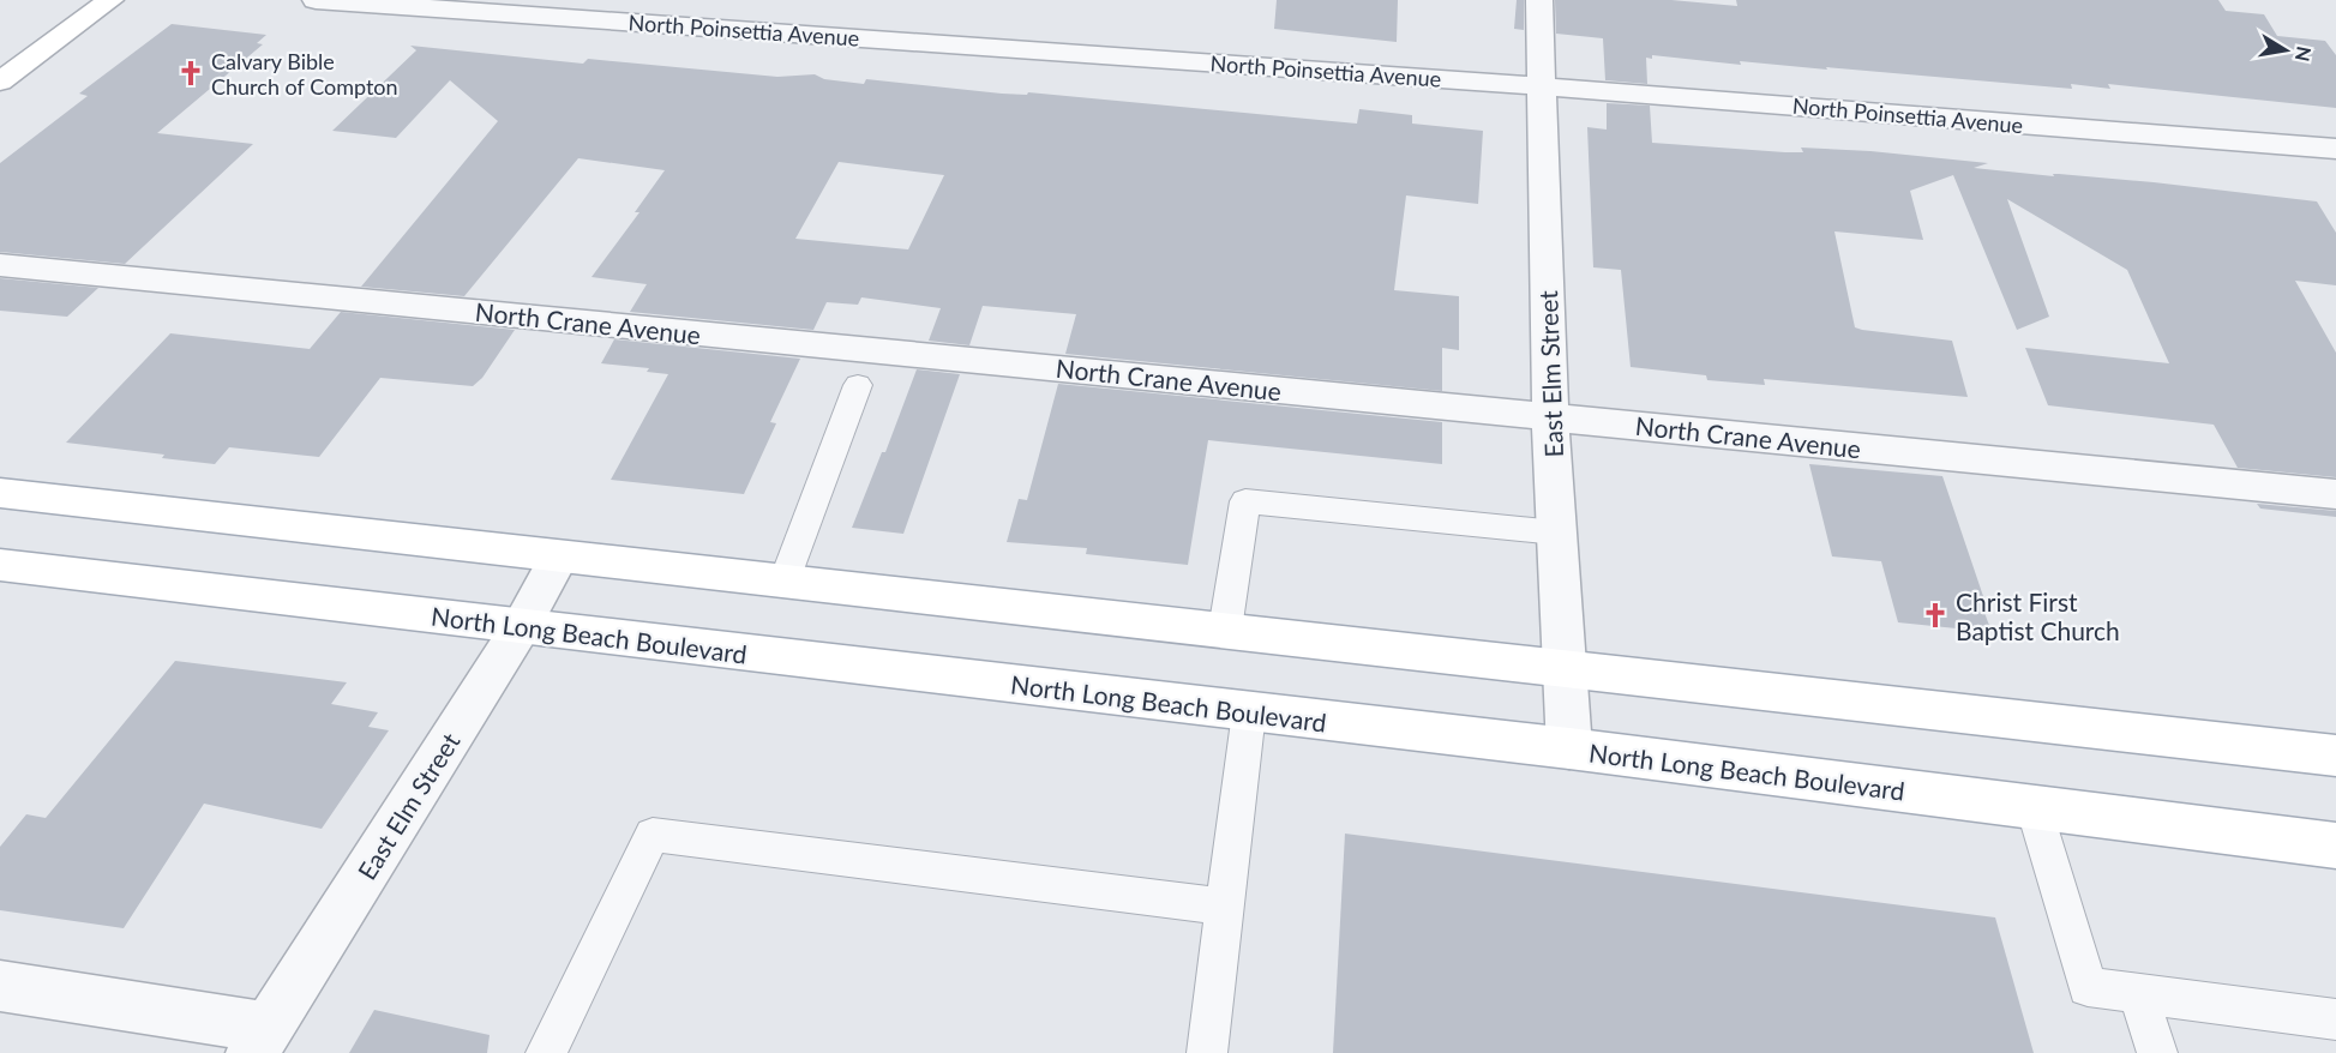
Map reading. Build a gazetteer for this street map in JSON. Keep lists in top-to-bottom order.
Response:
{
  "streets": {
    "main road": ["North Long Beach Boulevard"],
    "street": ["North Poinsettia Avenue", "North Crane Avenue", "East Elm Street"]
  },
  "crossings": [
    ["North Poinsettia Avenue", "East Elm Street"],
    ["North Crane Avenue", "East Elm Street"],
    ["East Elm Street", "North Long Beach Boulevard"]
  ],
  "places": {
    "church": ["Calvary Bible Church of Compton", "Christ First Baptist Church"]
  },
  "north": "right"
}
